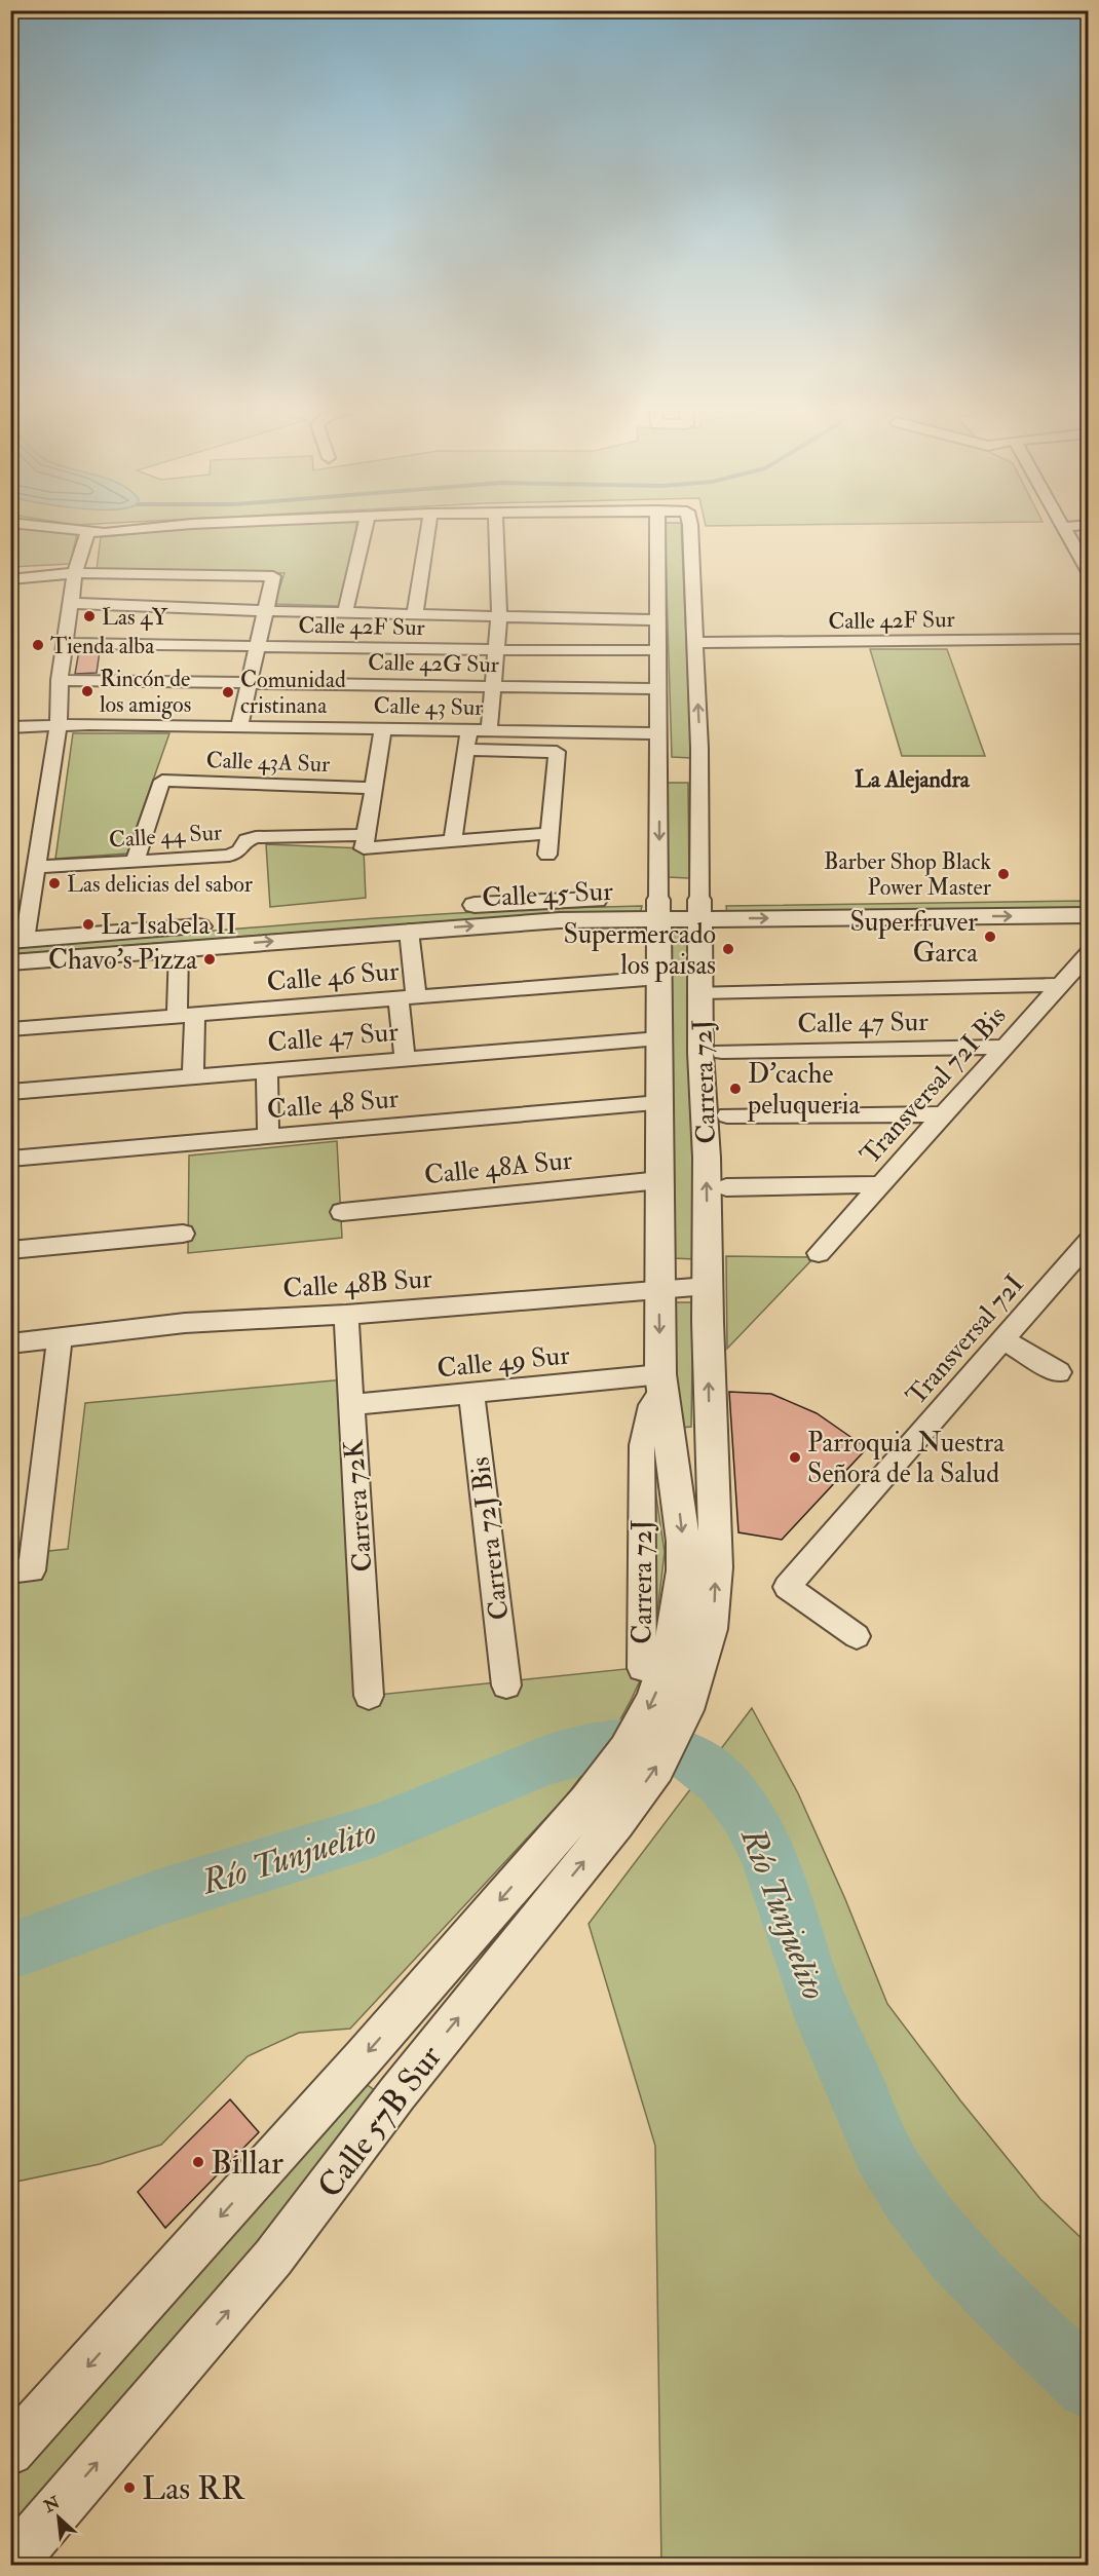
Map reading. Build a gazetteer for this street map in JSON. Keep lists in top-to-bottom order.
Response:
{
  "streets": {
    "street": [
      "Calle 42F Sur",
      "Calle 42G Sur",
      "Calle 43 Sur",
      "Calle 43A Sur",
      "Calle 44 Sur",
      "Calle 45 Sur",
      "Calle 46 Sur",
      "Calle 47 Sur",
      "Carrera 72J",
      "Transversal 72I Bis",
      "Calle 48 Sur",
      "Calle 48A Sur",
      "Calle 48B Sur",
      "Transversal 72I",
      "Calle 49 Sur",
      "Carrera 72K",
      "Carrera 72J Bis",
      "Calle 57B Sur"
    ]
  },
  "crossings": [
    ["Calle 42F Sur", "Carrera 72J"],
    ["Calle 42G Sur", "Carrera 72J"],
    ["Calle 43 Sur", "Carrera 72J"],
    ["Calle 43A Sur", "Calle 44 Sur"],
    ["Calle 45 Sur", "Carrera 72J"],
    ["Calle 46 Sur", "Carrera 72J"],
    ["Calle 47 Sur", "Carrera 72J"],
    ["Calle 47 Sur", "Transversal 72I Bis"],
    ["Carrera 72J", "Calle 48 Sur"],
    ["Carrera 72J", "Calle 48A Sur"],
    ["Carrera 72J", "Calle 48B Sur"],
    ["Carrera 72J", "Calle 49 Sur"],
    ["Carrera 72J", "Calle 57B Sur"],
    ["Calle 48B Sur", "Carrera 72K"],
    ["Calle 49 Sur", "Carrera 72K"],
    ["Calle 49 Sur", "Carrera 72J Bis"]
  ],
  "districts": ["La Alejandra"],
  "water": ["Río Tunjuelito"],
  "places": [
    "Las 4Y",
    "Tienda alba",
    "Rincón de los amigos",
    "Comunidad cristinana",
    "Barber Shop Black Power Master",
    "Las delicias del sabor",
    "La Isabela II",
    "Superfruver Garca",
    "Supermercado los paisas",
    "Chavo’s Pizza",
    "D'cache peluqueria",
    "Parroquia Nuestra Señora de la Salud",
    "Billar",
    "Las RR"
  ],
  "north": "top left"
}
